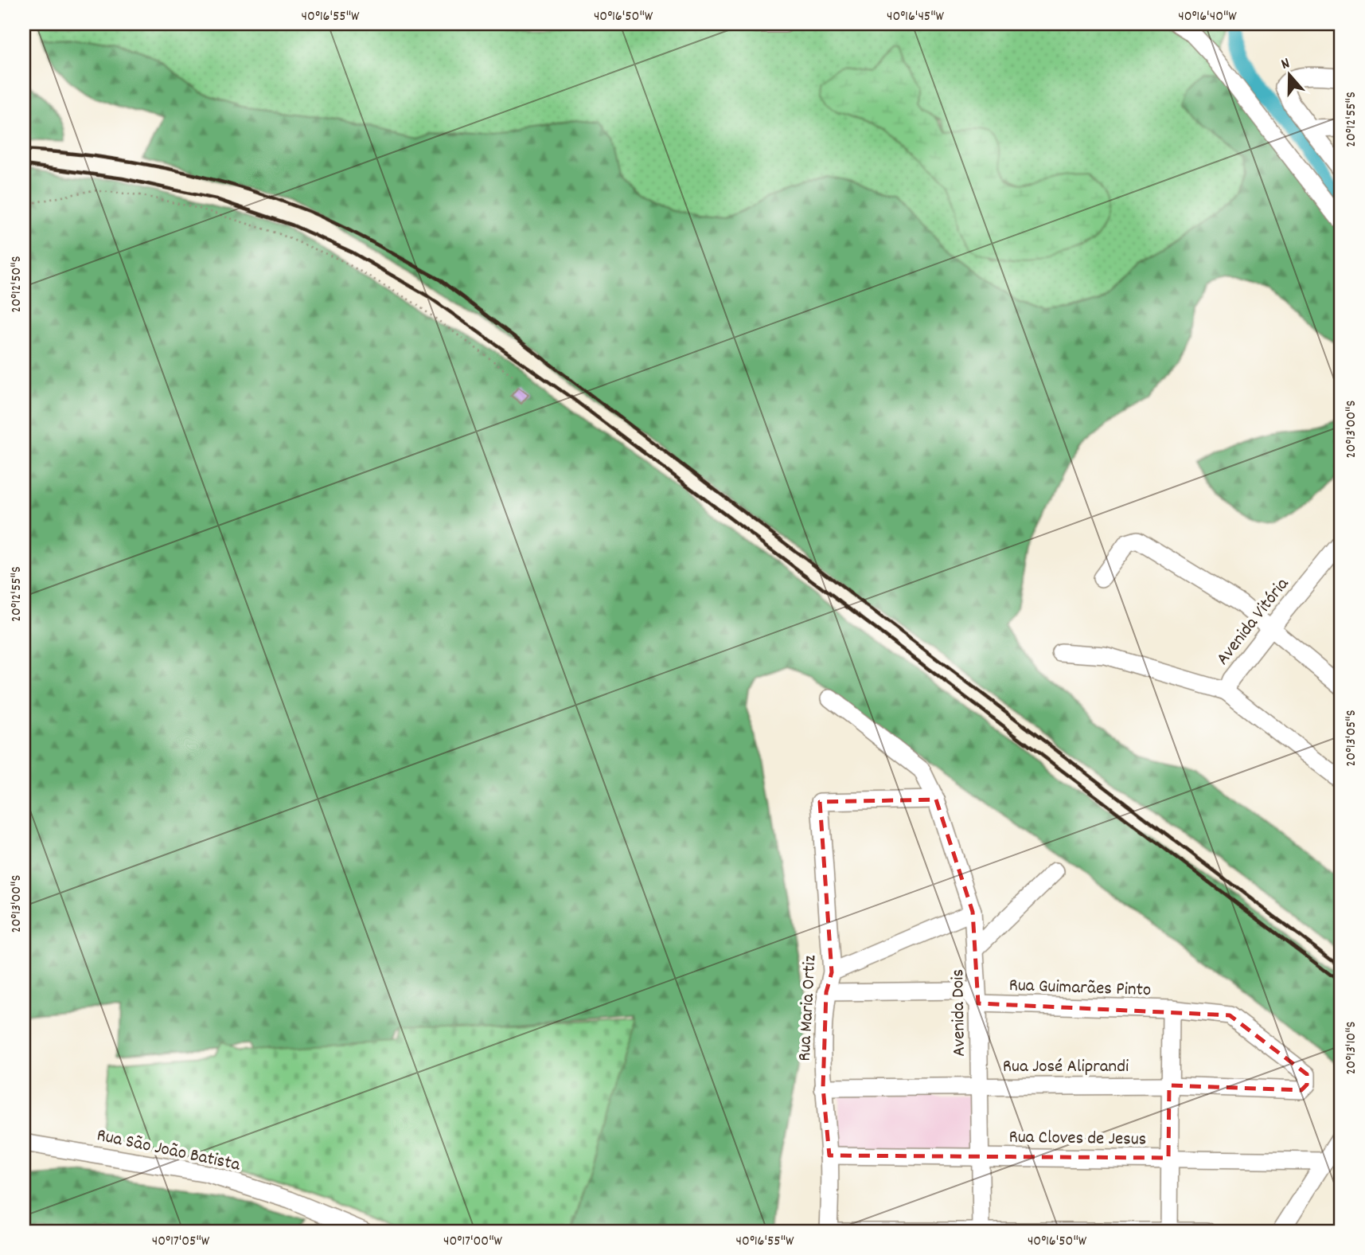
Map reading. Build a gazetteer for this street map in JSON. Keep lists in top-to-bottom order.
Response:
{
  "streets": {
    "street": [
      "Avenida Vitória",
      "Rua Guimarães Pinto",
      "Rua Maria Ortiz",
      "Avenida Dois",
      "Rua José Aliprandi",
      "Rua Cloves de Jesus",
      "Rua São João Batista"
    ]
  },
  "crossings": [
    ["Rua Guimarães Pinto", "Rua Maria Ortiz"],
    ["Rua Guimarães Pinto", "Avenida Dois"],
    ["Rua Guimarães Pinto", "Rua José Aliprandi"],
    ["Rua Maria Ortiz", "Avenida Dois"],
    ["Rua Maria Ortiz", "Rua José Aliprandi"],
    ["Rua Maria Ortiz", "Rua Cloves de Jesus"],
    ["Avenida Dois", "Rua José Aliprandi"],
    ["Avenida Dois", "Rua Cloves de Jesus"]
  ],
  "north": "top",
  "coordinates": [
    "40°16'55\"W",
    "40°16'50\"W",
    "40°16'45\"W",
    "40°16'40\"W",
    "20°12'55\"S",
    "20°12'50\"S",
    "20°13'00\"S",
    "20°13'05\"S",
    "20°13'10\"S",
    "40°17'05\"W",
    "40°17'00\"W"
  ]
}
